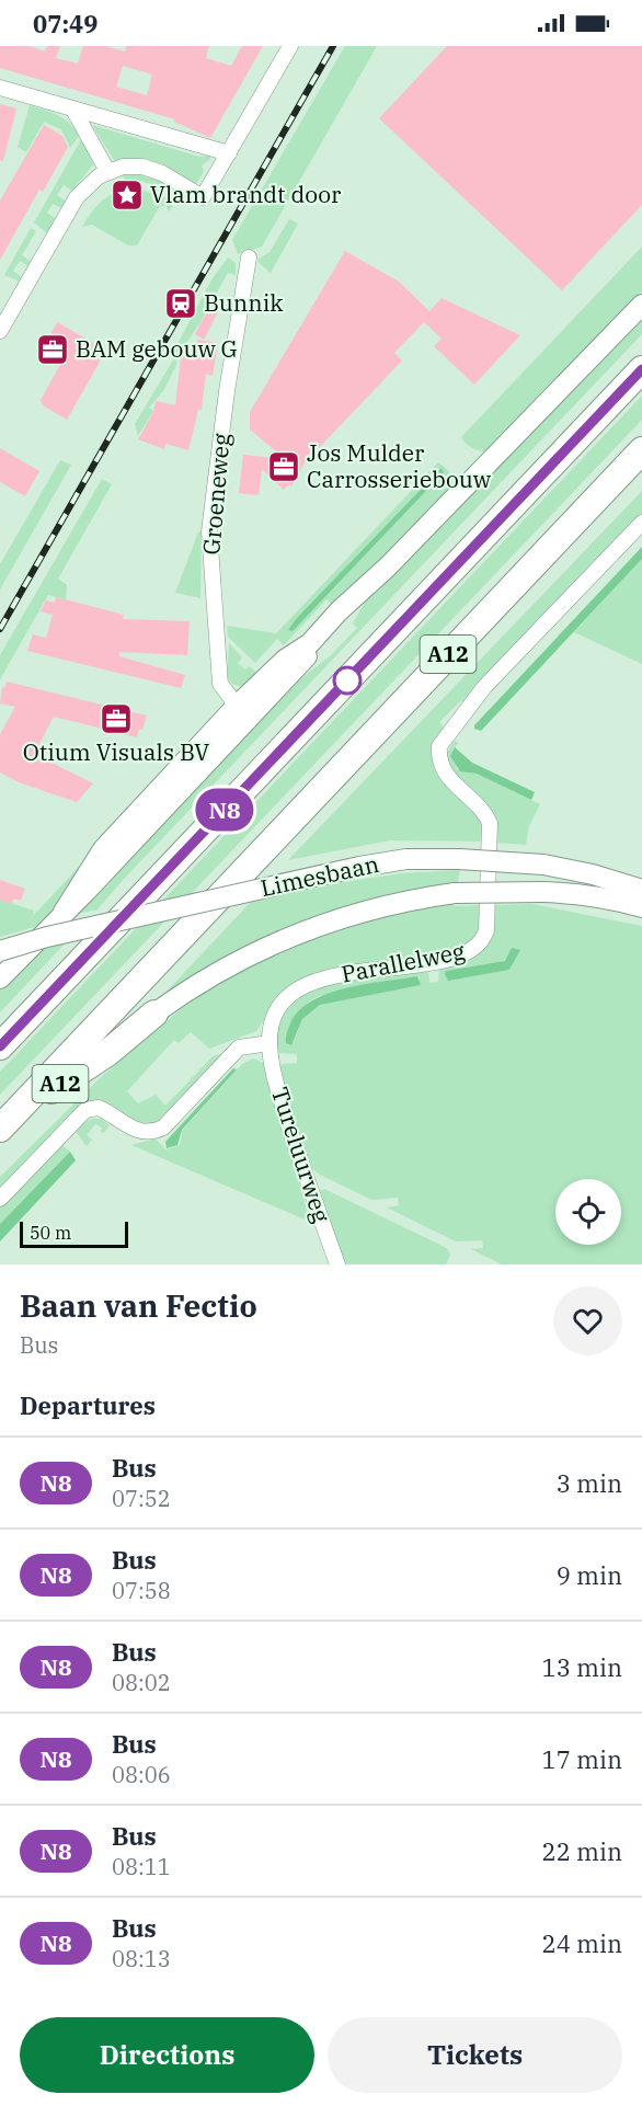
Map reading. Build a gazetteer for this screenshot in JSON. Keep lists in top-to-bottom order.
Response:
{
  "streets": {
    "highway": ["A12"],
    "main road": ["Limesbaan"],
    "street": ["Groeneweg", "Parallelweg", "Tureluurweg"]
  },
  "crossings": [
    ["A12", "Limesbaan"],
    ["Parallelweg", "Tureluurweg"]
  ],
  "places": {
    "place": ["Vlam brandt door"],
    "station": ["Bunnik"],
    "office": ["BAM gebouw G", "Jos Mulder Carrosseriebouw", "Otium Visuals BV"]
  },
  "lines": ["bus line N8"],
  "scale_bar": "50 m",
  "page": {
    "status": "07:49",
    "on_map": "N8",
    "scale": "50 m",
    "heading": [
      ["Baan van Fectio", "Bus"],
      "Departures"
    ],
    "list": [
      {
        "mark": "N8",
        "name": "Bus",
        "note": "07:52",
        "value": "3 min"
      },
      {
        "mark": "N8",
        "name": "Bus",
        "note": "07:58",
        "value": "9 min"
      },
      {
        "mark": "N8",
        "name": "Bus",
        "note": "08:02",
        "value": "13 min"
      },
      {
        "mark": "N8",
        "name": "Bus",
        "note": "08:06",
        "value": "17 min"
      },
      {
        "mark": "N8",
        "name": "Bus",
        "note": "08:11",
        "value": "22 min"
      },
      {
        "mark": "N8",
        "name": "Bus",
        "note": "08:13",
        "value": "24 min"
      }
    ],
    "buttons": ["Directions", "Tickets"]
  }
}
